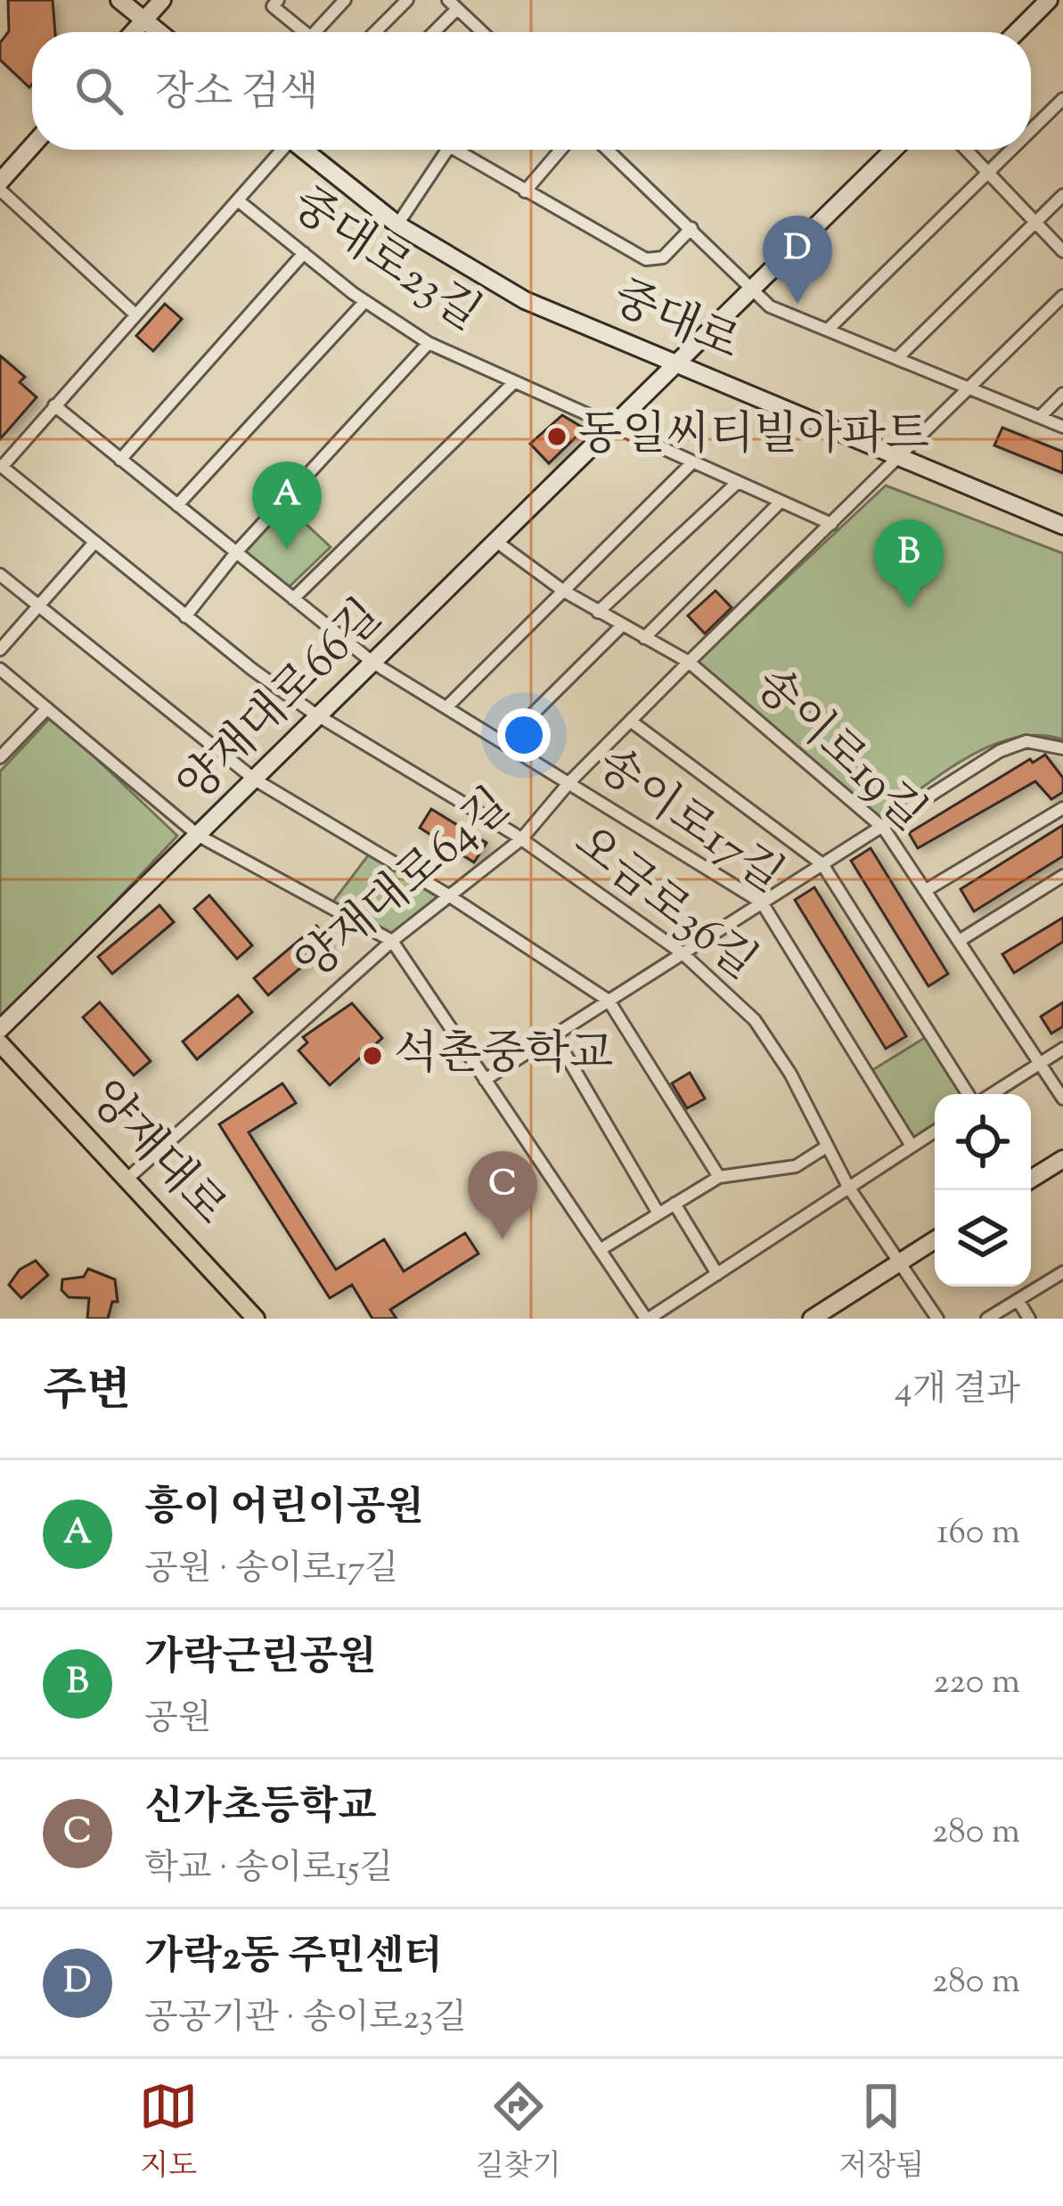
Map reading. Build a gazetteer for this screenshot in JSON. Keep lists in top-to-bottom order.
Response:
{
  "streets": {
    "main road": ["양재대로"],
    "street": [
      "중대로23길",
      "중대로",
      "양재대로66길",
      "송이로19길",
      "송이로17길",
      "양재대로64길",
      "오금로36길"
    ]
  },
  "crossings": [
    ["중대로23길", "양재대로66길"],
    ["중대로23길", "송이로17길"],
    ["중대로23길", "오금로36길"],
    ["중대로", "양재대로66길"],
    ["중대로", "양재대로64길"],
    ["양재대로66길", "송이로19길"],
    ["양재대로66길", "송이로17길"],
    ["양재대로66길", "오금로36길"],
    ["송이로19길", "양재대로64길"],
    ["송이로17길", "양재대로64길"],
    ["양재대로64길", "오금로36길"],
    ["양재대로64길", "양재대로"]
  ],
  "places": ["동일씨티빌아파트", "석촌중학교"],
  "page": {
    "search": "장소 검색",
    "pins": [
      "D",
      "A",
      "B",
      "C"
    ],
    "heading": ["주변", "4개 결과"],
    "list": [
      {
        "mark": "A",
        "name": "흥이 어린이공원",
        "note": "공원 · 송이로17길",
        "value": "160 m"
      },
      {
        "mark": "B",
        "name": "가락근린공원",
        "note": "공원",
        "value": "220 m"
      },
      {
        "mark": "C",
        "name": "신가초등학교",
        "note": "학교 · 송이로15길",
        "value": "280 m"
      },
      {
        "mark": "D",
        "name": "가락2동 주민센터",
        "note": "공공기관 · 송이로23길",
        "value": "280 m"
      }
    ],
    "nav": ["지도", "길찾기", "저장됨"]
  }
}
